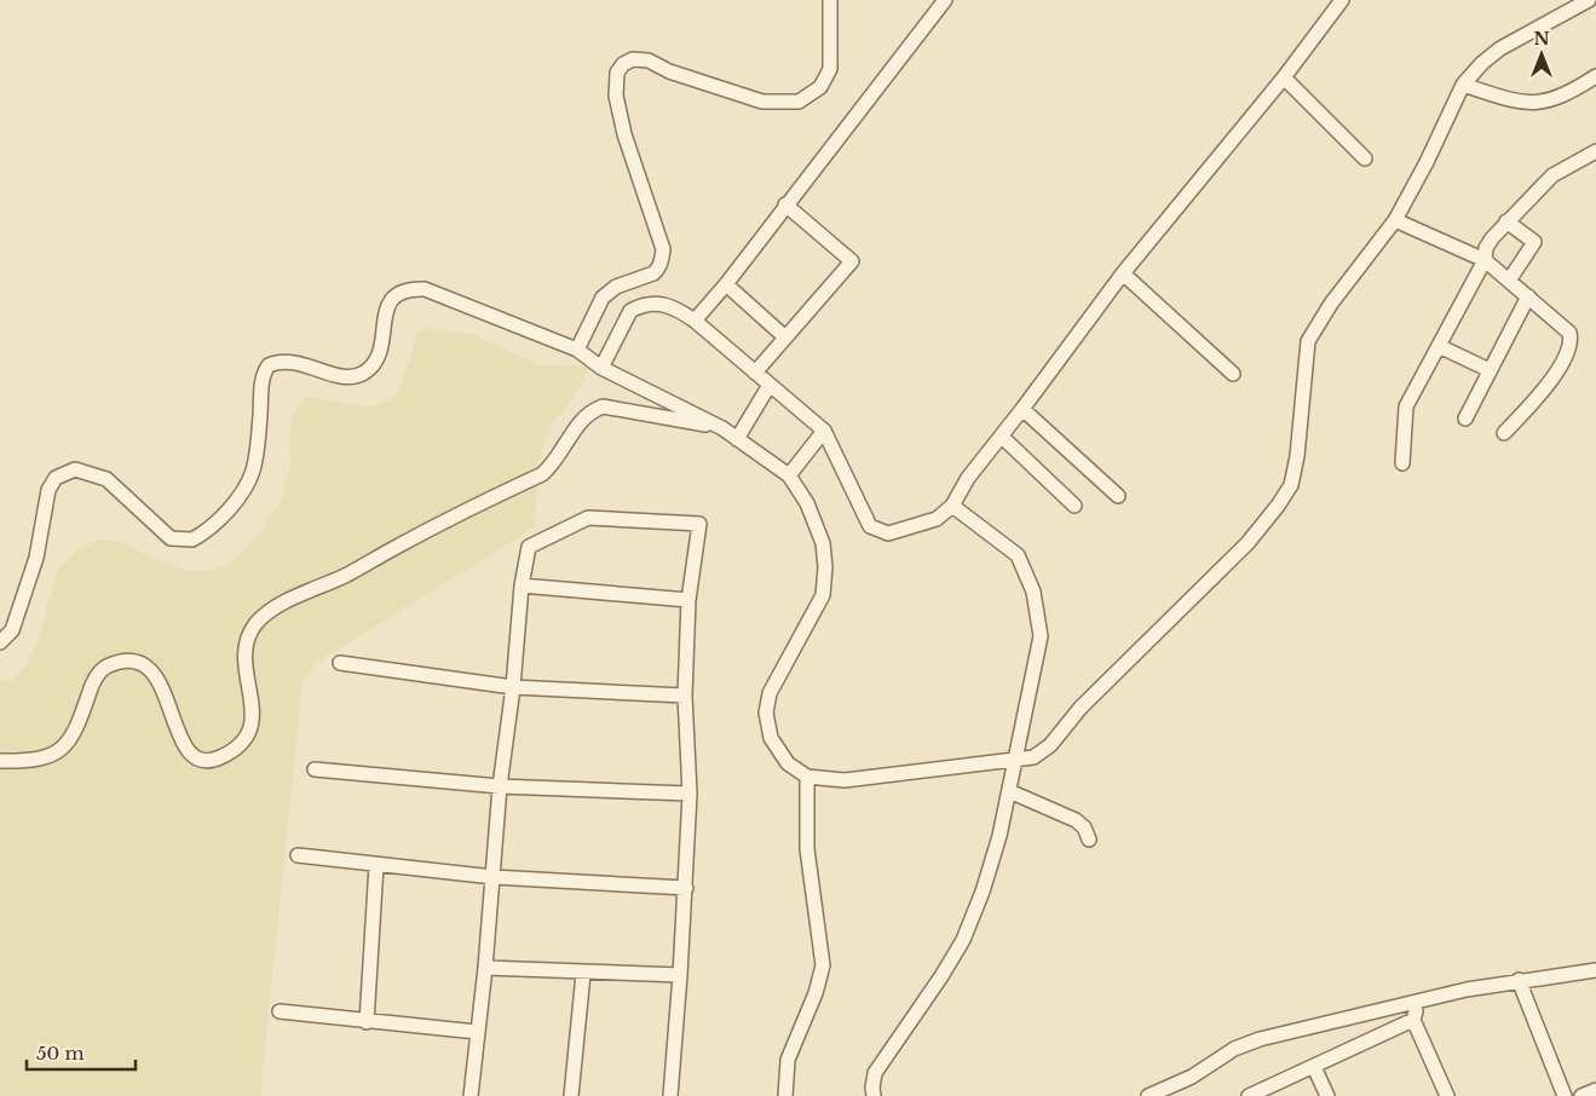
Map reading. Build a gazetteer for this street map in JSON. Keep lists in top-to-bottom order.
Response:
{
  "scale_bar": "50 m",
  "north": "top"
}
